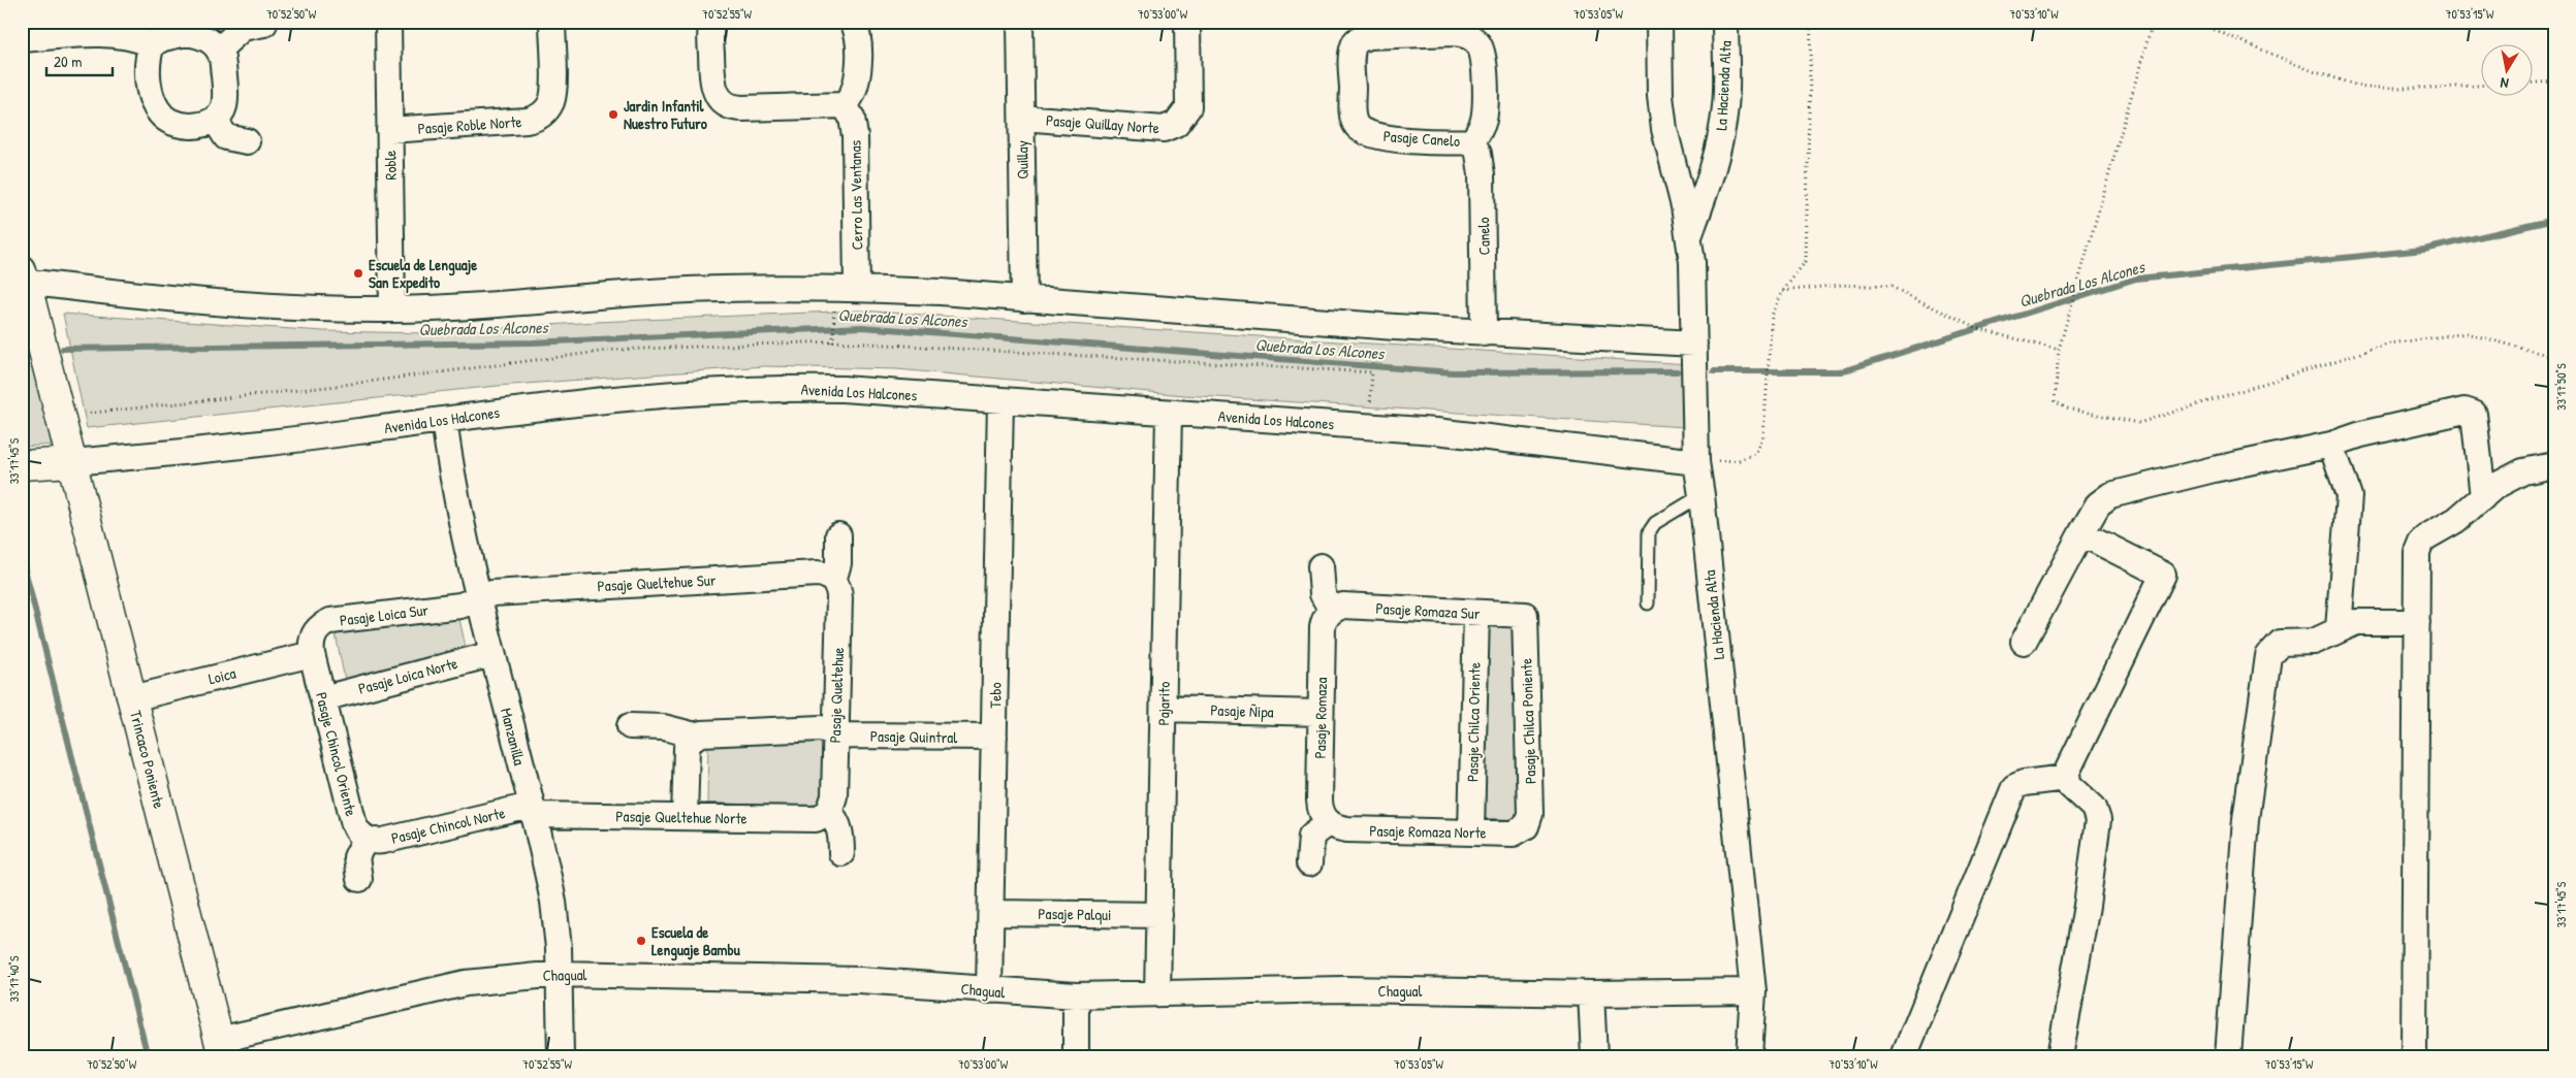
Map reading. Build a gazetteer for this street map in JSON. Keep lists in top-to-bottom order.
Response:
{
  "streets": {
    "street": [
      "La Hacienda Alta",
      "Pasaje Quillay Norte",
      "Pasaje Roble Norte",
      "Pasaje Canelo",
      "Quillay",
      "Roble",
      "Cerro Las Ventanas",
      "Canelo",
      "Avenida Los Halcones",
      "Pasaje Queltehue Sur",
      "Pasaje Romaza Sur",
      "Pasaje Loica Sur",
      "Loica",
      "Pasaje Loica Norte",
      "Pasaje Queltehue",
      "Tebo",
      "Pajarito",
      "Pasaje Ñipa",
      "Pasaje Romaza",
      "Pasaje Chilca Poniente",
      "Pasaje Chilca Oriente",
      "Manzanilla",
      "Pasaje Quintral",
      "Pasaje Chincol Oriente",
      "Trincaco Poniente",
      "Pasaje Queltehue Norte",
      "Pasaje Chincol Norte",
      "Pasaje Romaza Norte",
      "Pasaje Palqui",
      "Chagual"
    ]
  },
  "crossings": [
    ["La Hacienda Alta", "Avenida Los Halcones"],
    ["La Hacienda Alta", "Chagual"],
    ["Pasaje Quillay Norte", "Quillay"],
    ["Pasaje Roble Norte", "Roble"],
    ["Pasaje Canelo", "Canelo"],
    ["Avenida Los Halcones", "Tebo"],
    ["Avenida Los Halcones", "Pajarito"],
    ["Avenida Los Halcones", "Manzanilla"],
    ["Avenida Los Halcones", "Trincaco Poniente"],
    ["Pasaje Queltehue Sur", "Pasaje Loica Sur"],
    ["Pasaje Queltehue Sur", "Pasaje Queltehue"],
    ["Pasaje Queltehue Sur", "Manzanilla"],
    ["Pasaje Romaza Sur", "Pasaje Romaza"],
    ["Pasaje Romaza Sur", "Pasaje Chilca Poniente"],
    ["Pasaje Romaza Sur", "Pasaje Chilca Oriente"],
    ["Pasaje Loica Sur", "Loica"],
    ["Pasaje Loica Sur", "Manzanilla"],
    ["Pasaje Loica Sur", "Pasaje Chincol Oriente"],
    ["Loica", "Pasaje Chincol Oriente"],
    ["Loica", "Trincaco Poniente"],
    ["Pasaje Loica Norte", "Manzanilla"],
    ["Pasaje Loica Norte", "Pasaje Chincol Oriente"],
    ["Pasaje Queltehue", "Pasaje Quintral"],
    ["Pasaje Queltehue", "Pasaje Queltehue Norte"],
    ["Tebo", "Pasaje Quintral"],
    ["Tebo", "Pasaje Palqui"],
    ["Tebo", "Chagual"],
    ["Pajarito", "Pasaje Ñipa"],
    ["Pajarito", "Pasaje Palqui"],
    ["Pajarito", "Chagual"],
    ["Pasaje Ñipa", "Pasaje Romaza"],
    ["Pasaje Romaza", "Pasaje Romaza Norte"],
    ["Pasaje Chilca Poniente", "Pasaje Romaza Norte"],
    ["Pasaje Chilca Oriente", "Pasaje Romaza Norte"],
    ["Manzanilla", "Pasaje Queltehue Norte"],
    ["Manzanilla", "Pasaje Chincol Norte"],
    ["Manzanilla", "Chagual"],
    ["Pasaje Chincol Oriente", "Pasaje Chincol Norte"],
    ["Trincaco Poniente", "Chagual"],
    ["Pasaje Queltehue Norte", "Pasaje Chincol Norte"]
  ],
  "water": ["Quebrada Los Alcones"],
  "places": ["Jardin Infantil Nuestro Futuro", "Escuela de Lenguaje San Expedito", "Escuela de Lenguaje Bambu"],
  "scale_bar": "20 m",
  "north": "bottom",
  "coordinates": [
    "70°52'50\"W",
    "70°52'55\"W",
    "70°53'00\"W",
    "70°53'05\"W",
    "70°53'10\"W",
    "70°53'15\"W",
    "33°17'50\"S",
    "33°17'45\"S",
    "33°17'40\"S"
  ]
}
